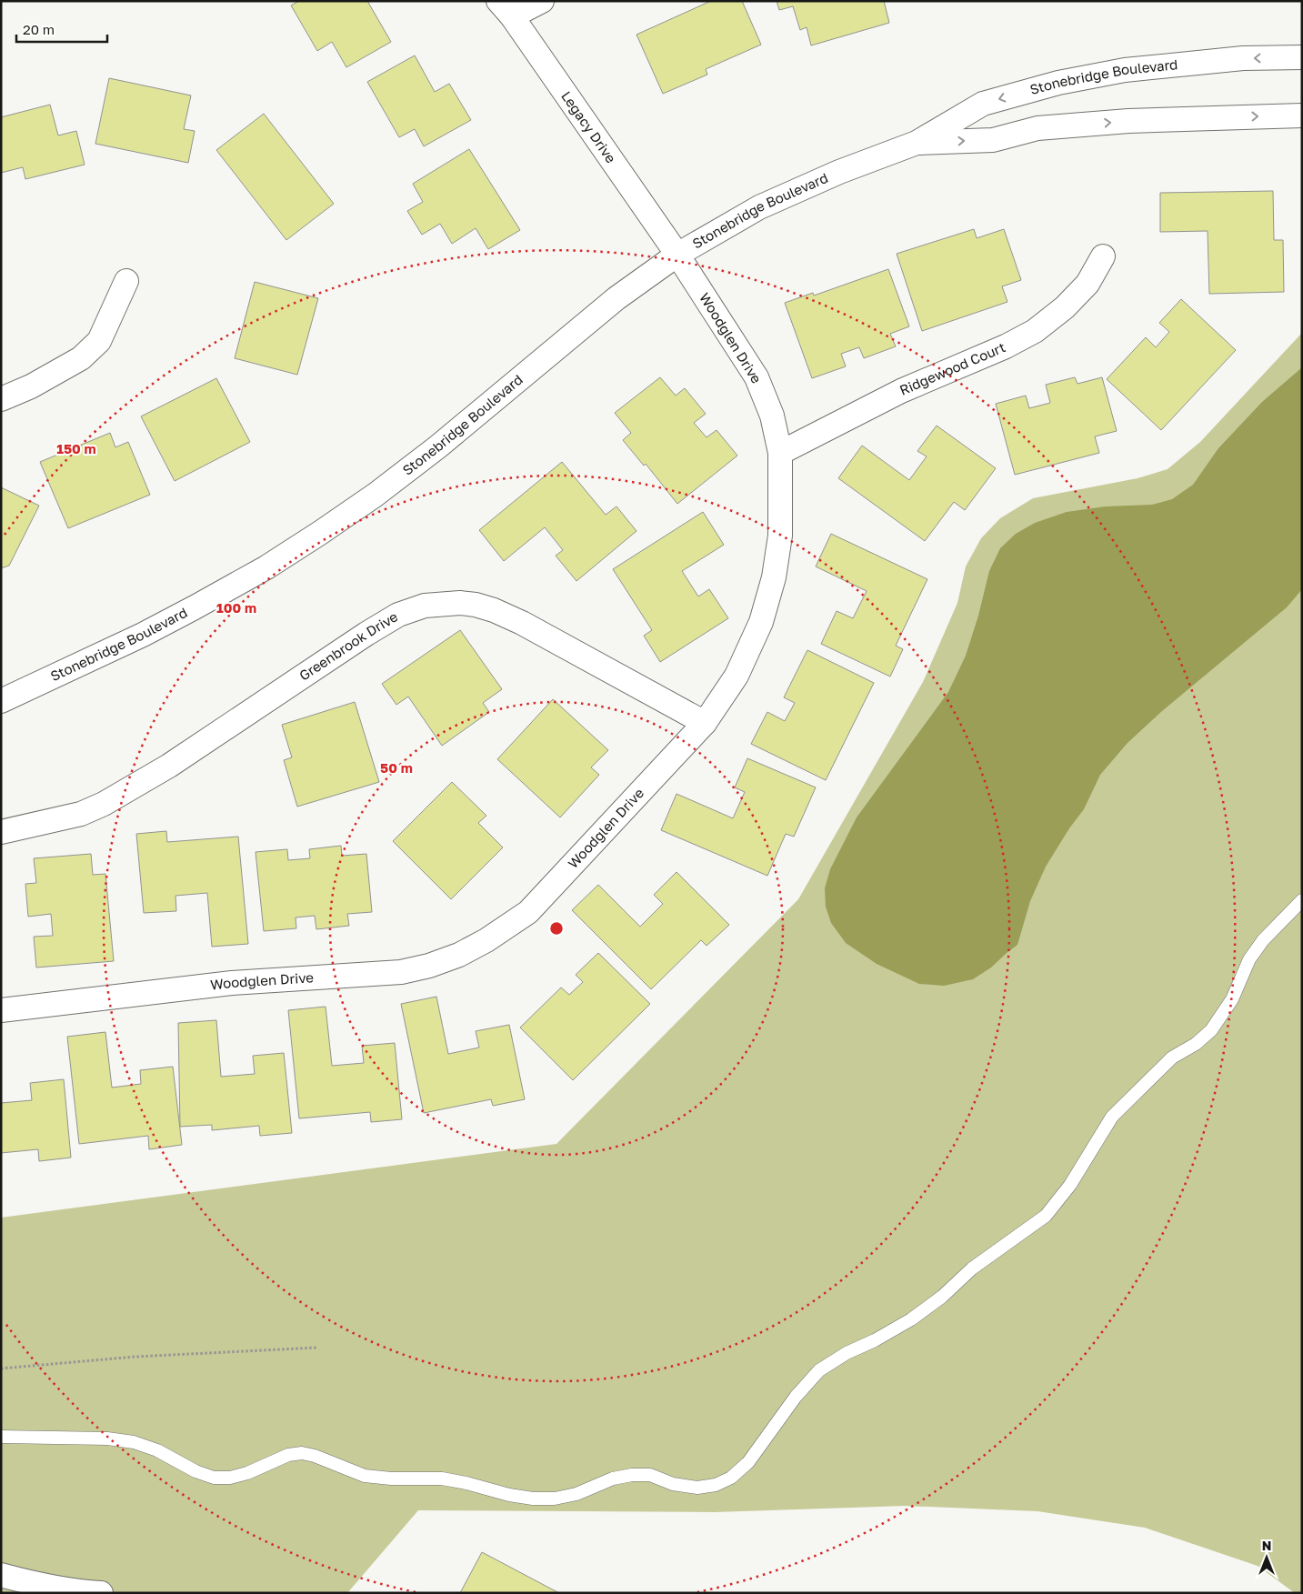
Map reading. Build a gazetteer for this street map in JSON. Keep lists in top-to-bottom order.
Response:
{
  "streets": {
    "street": [
      "Stonebridge Boulevard",
      "Legacy Drive",
      "Woodglen Drive",
      "Ridgewood Court",
      "Greenbrook Drive"
    ]
  },
  "crossings": [
    ["Stonebridge Boulevard", "Legacy Drive"],
    ["Stonebridge Boulevard", "Woodglen Drive"],
    ["Legacy Drive", "Woodglen Drive"],
    ["Woodglen Drive", "Ridgewood Court"],
    ["Woodglen Drive", "Greenbrook Drive"]
  ],
  "scale_bar": "20 m",
  "north": "top",
  "rings": ["150 m", "100 m", "50 m"]
}
